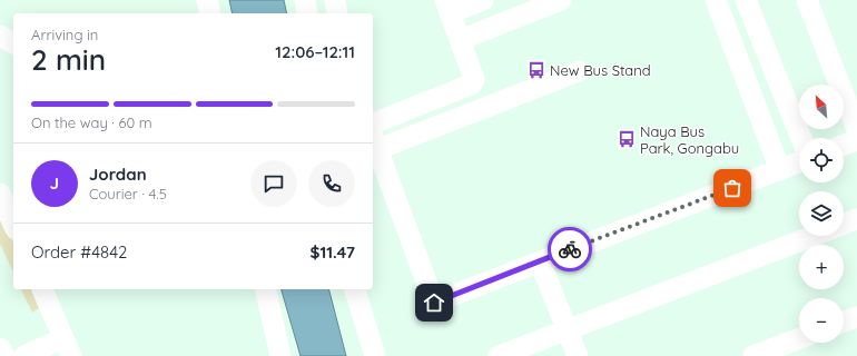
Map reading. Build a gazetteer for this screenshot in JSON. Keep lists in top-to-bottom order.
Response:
{
  "places": {
    "bus stop": ["New Bus Stand", "Naya Bus Park, Gongabu"]
  },
  "north": "top left",
  "page": {
    "heading": ["2 min", "Arriving in", "12:06–12:11"],
    "panel": [
      "Jordan",
      "Courier · 4.5",
      "Order #4842",
      "$11.47"
    ],
    "map_buttons": ["+", "−"],
    "bar": "On the way · 60 m",
    "round": "J"
  }
}
